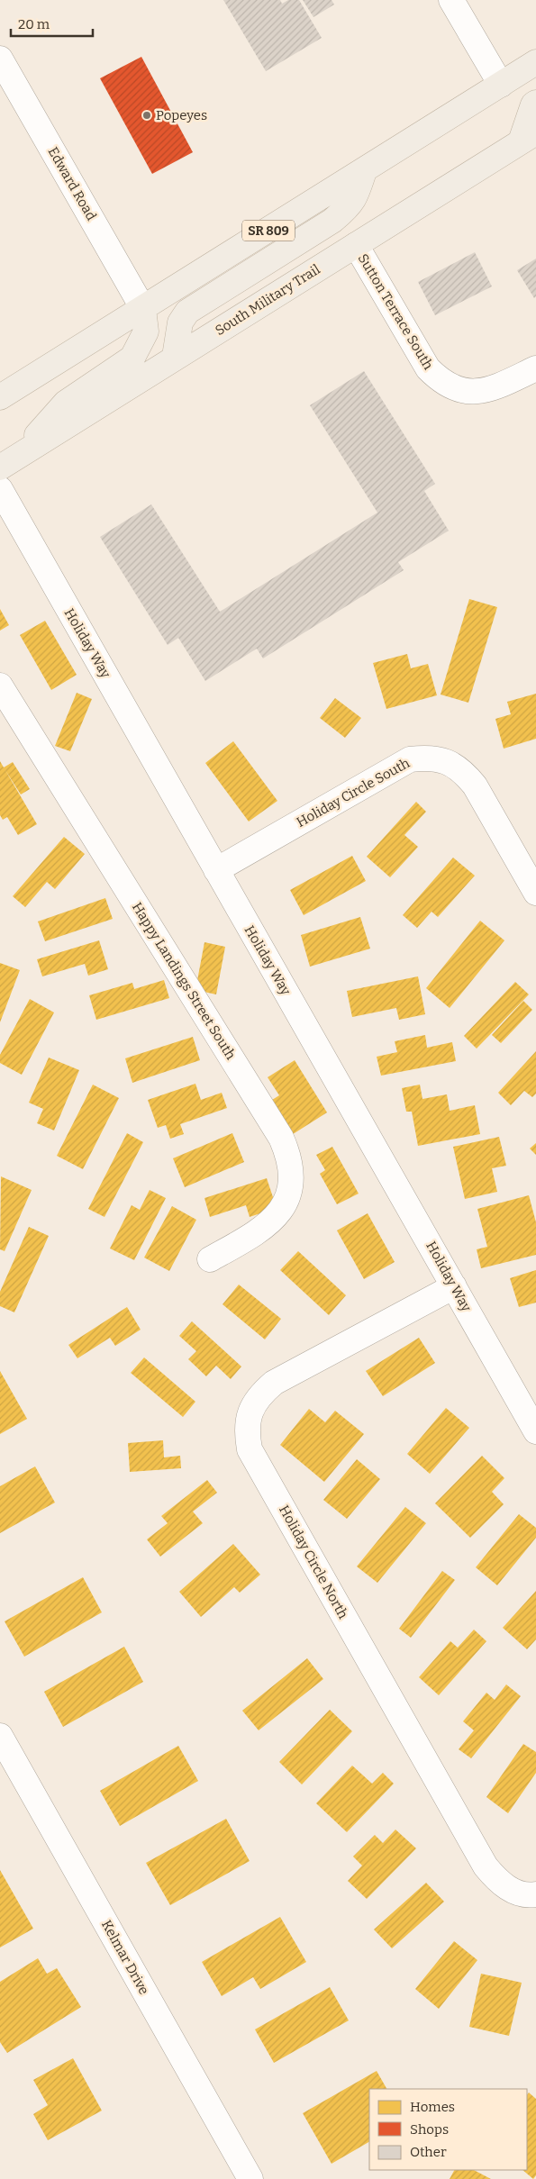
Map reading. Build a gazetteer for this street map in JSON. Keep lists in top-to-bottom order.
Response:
{
  "streets": {
    "main road": ["SR 809", "South Military Trail"],
    "street": [
      "Edward Road",
      "Sutton Terrace South",
      "Holiday Way",
      "Holiday Circle South",
      "Happy Landings Street South",
      "Holiday Circle North",
      "Kelmar Drive"
    ]
  },
  "crossings": [
    ["Edward Road", "SR 809"],
    ["South Military Trail", "Sutton Terrace South"],
    ["Holiday Way", "Holiday Circle South"],
    ["Holiday Way", "Holiday Circle North"]
  ],
  "places": ["Popeyes"],
  "legend": ["Homes", "Shops", "Other"],
  "scale_bar": "20 m"
}
